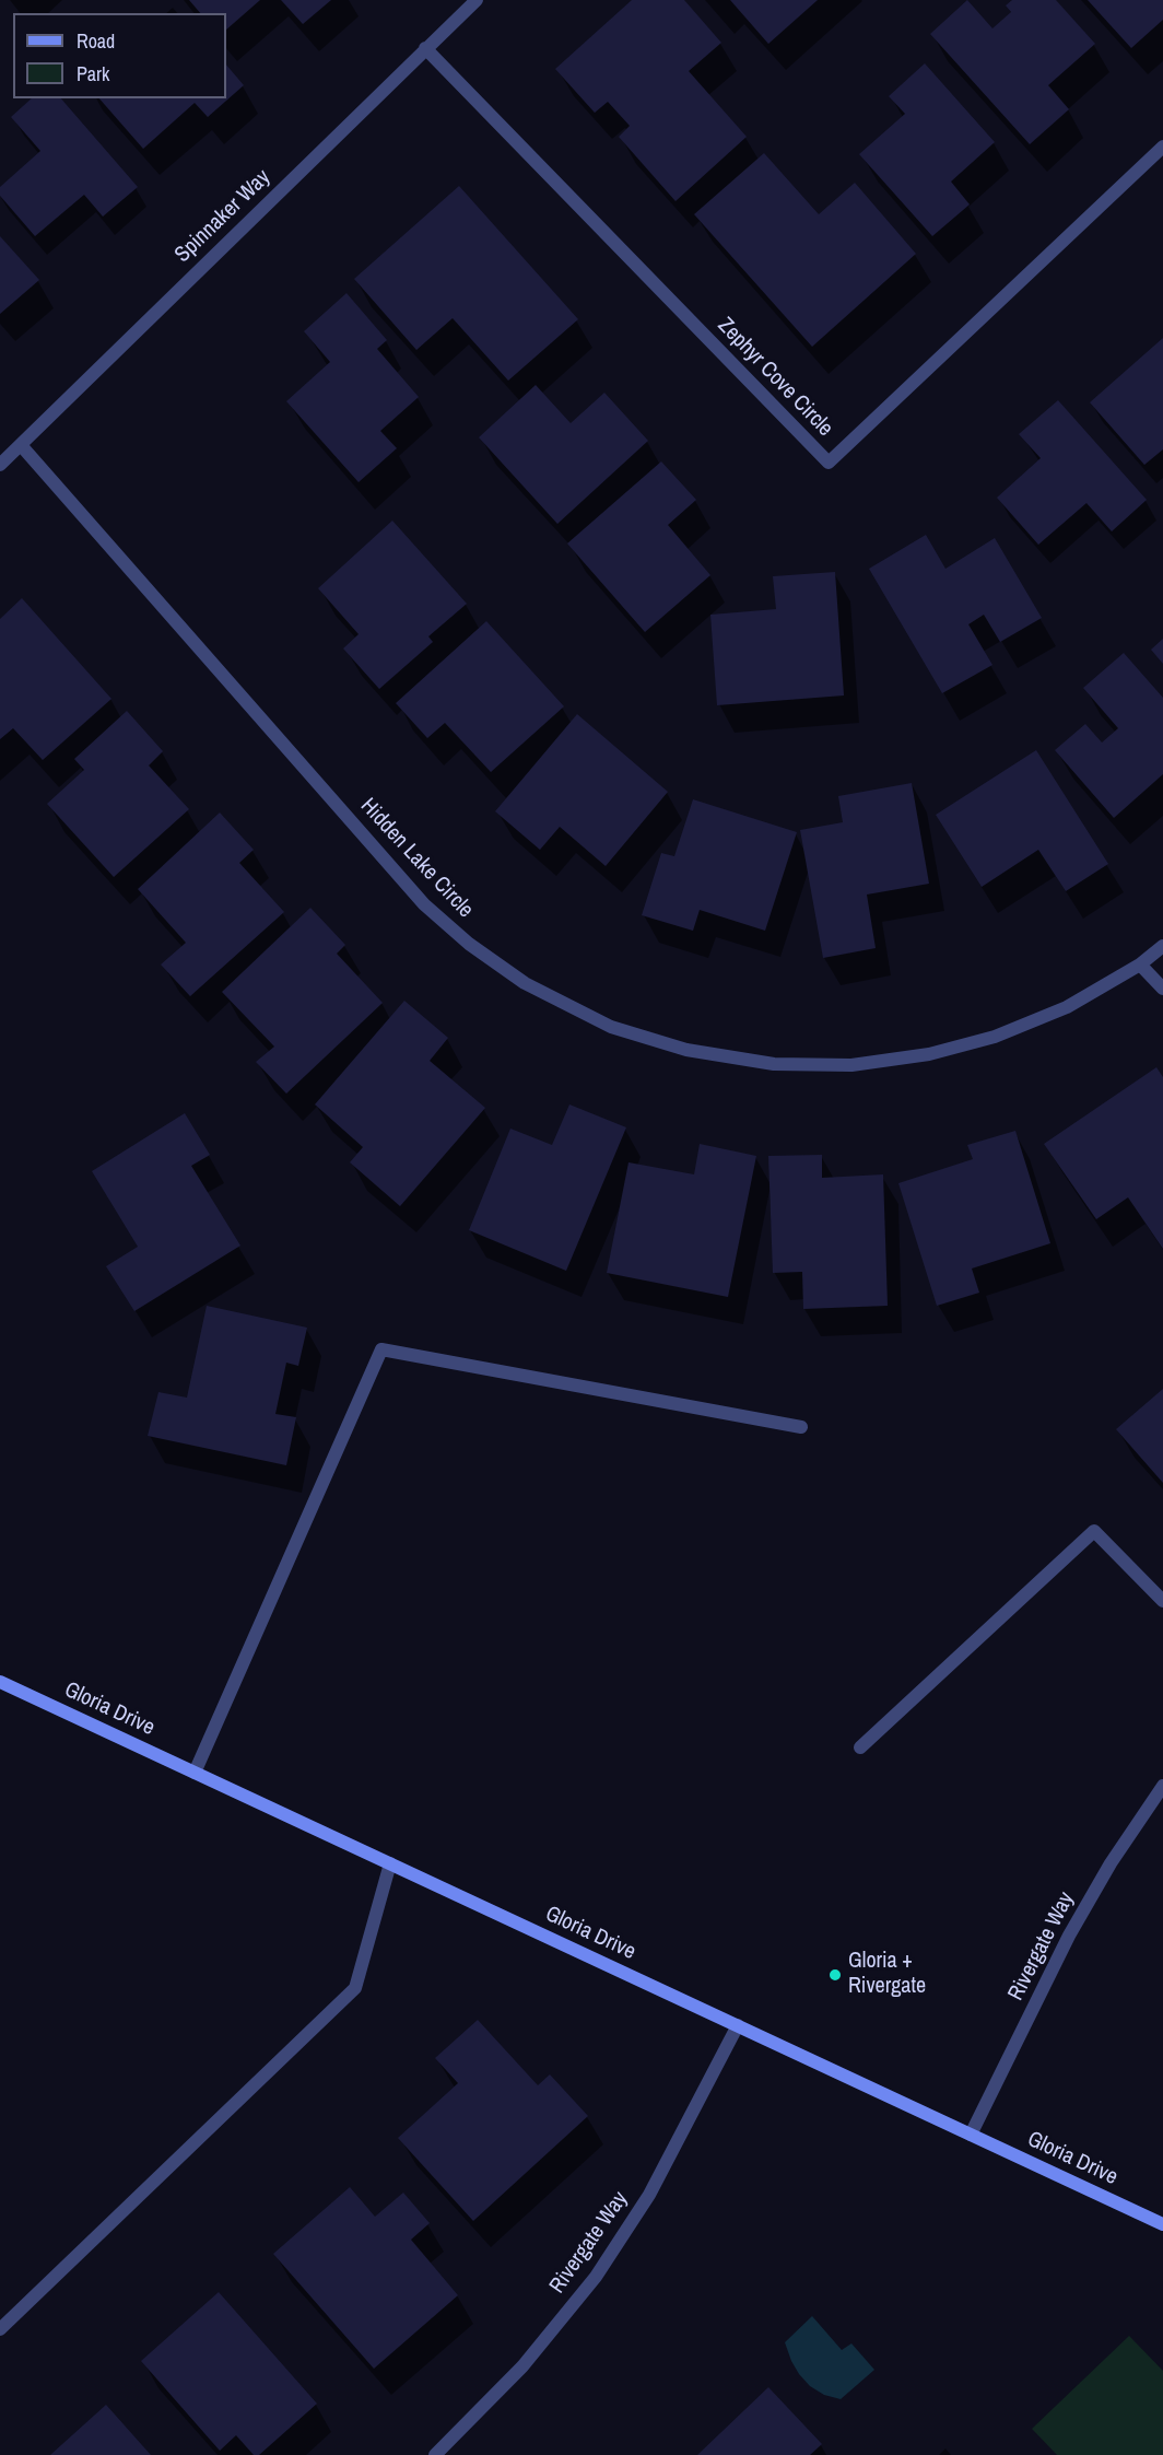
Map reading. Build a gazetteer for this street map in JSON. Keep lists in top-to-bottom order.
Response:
{
  "streets": {
    "street": [
      "Spinnaker Way",
      "Zephyr Cove Circle",
      "Hidden Lake Circle",
      "Gloria Drive",
      "Rivergate Way"
    ]
  },
  "crossings": [
    ["Spinnaker Way", "Zephyr Cove Circle"],
    ["Spinnaker Way", "Hidden Lake Circle"],
    ["Gloria Drive", "Rivergate Way"]
  ],
  "places": ["Gloria + Rivergate"],
  "legend": ["Road", "Park"]
}
